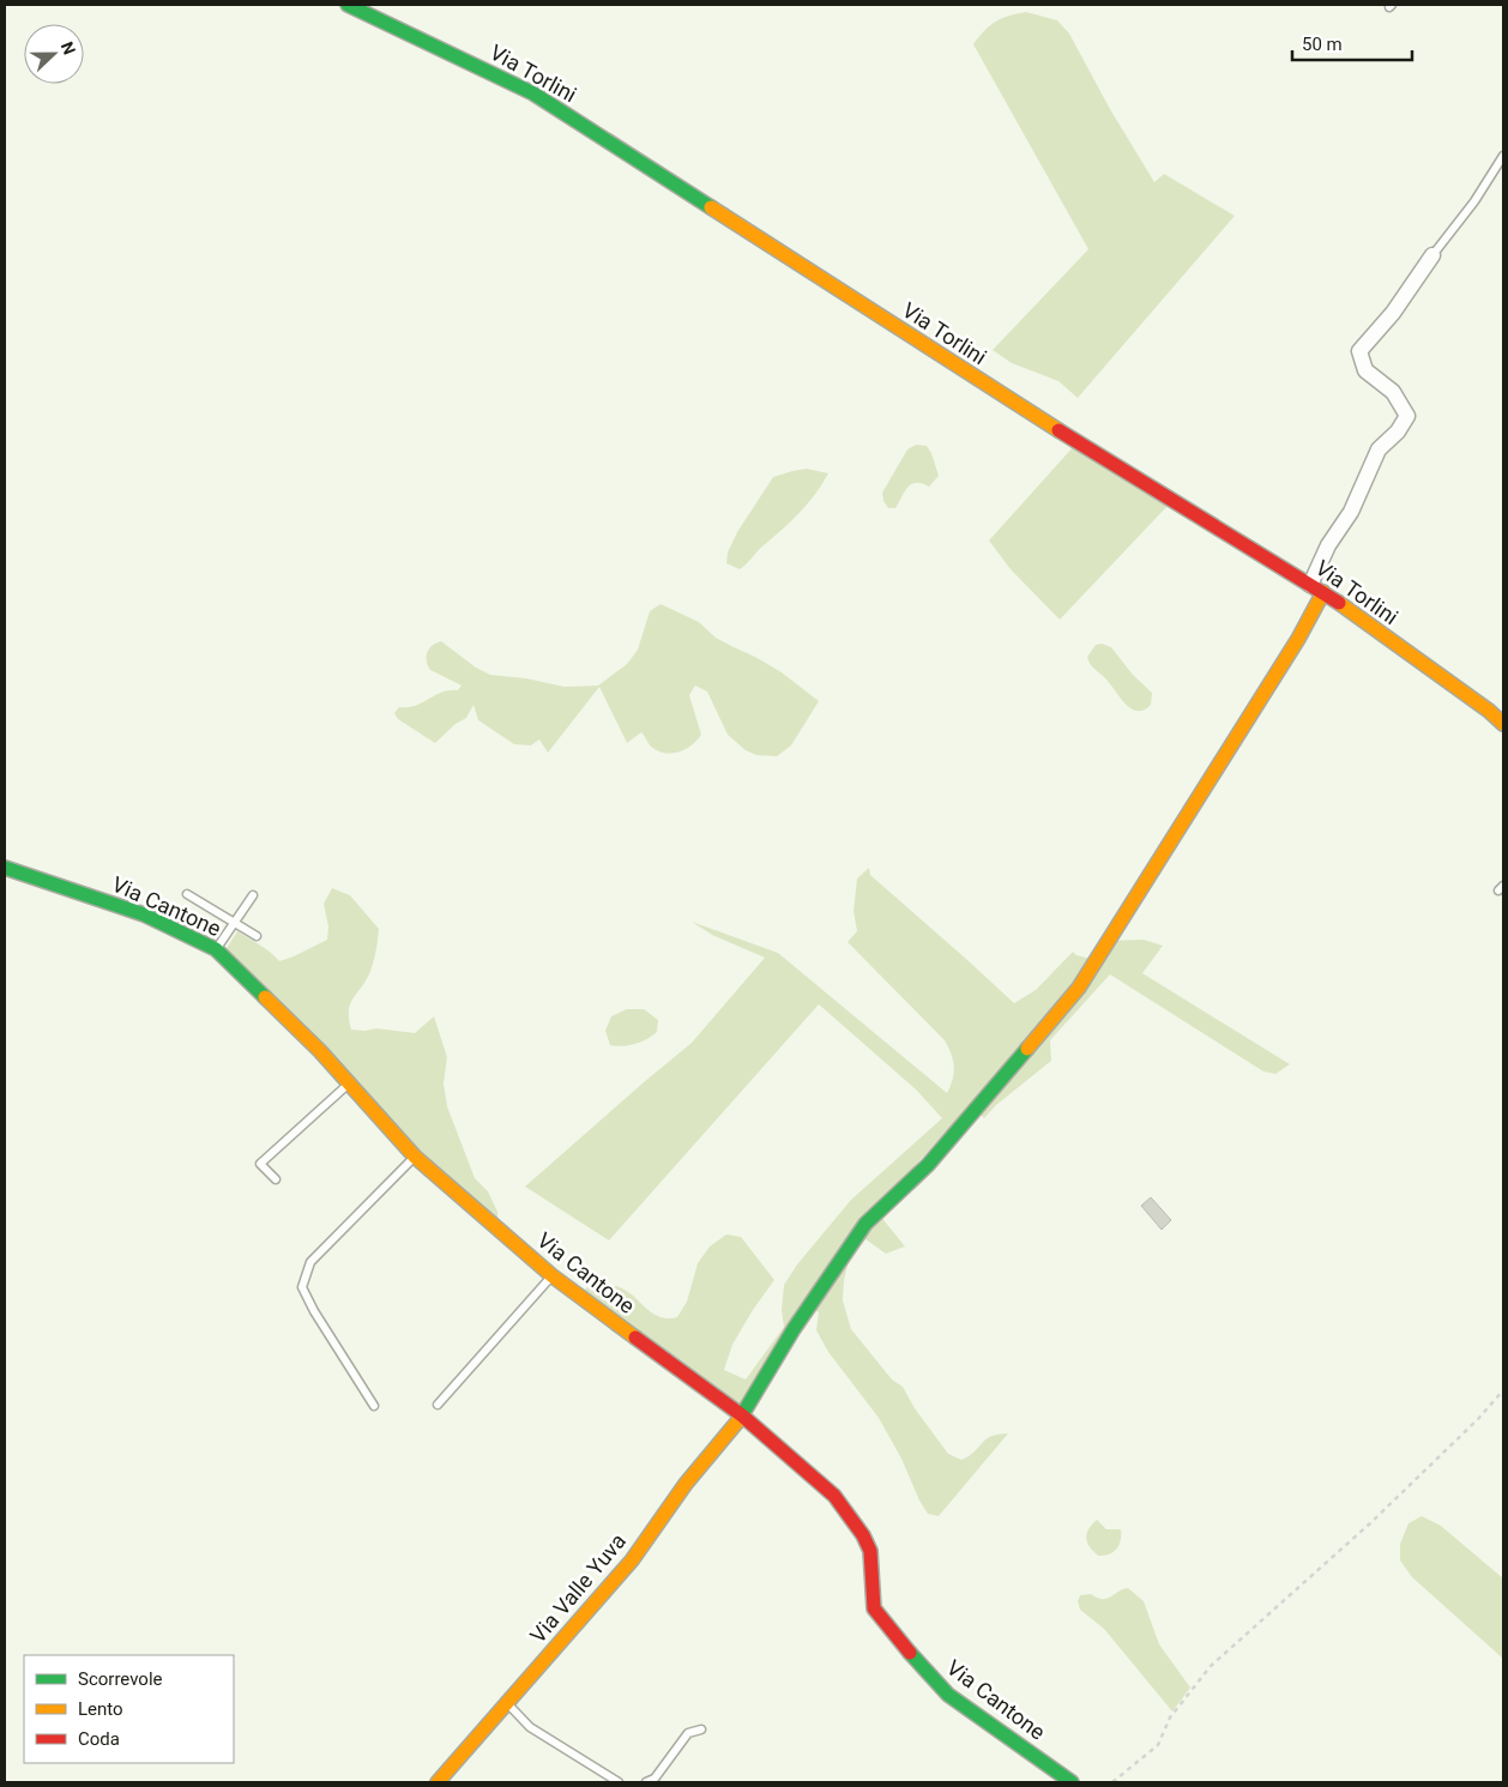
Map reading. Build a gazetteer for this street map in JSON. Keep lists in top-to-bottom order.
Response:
{
  "streets": {
    "street": ["Via Torlini", "Via Cantone", "Via Valle Yuva"]
  },
  "crossings": [
    ["Via Torlini", "Via Valle Yuva"],
    ["Via Cantone", "Via Valle Yuva"]
  ],
  "legend": ["Scorrevole", "Lento", "Coda"],
  "scale_bar": "50 m",
  "north": "right"
}
